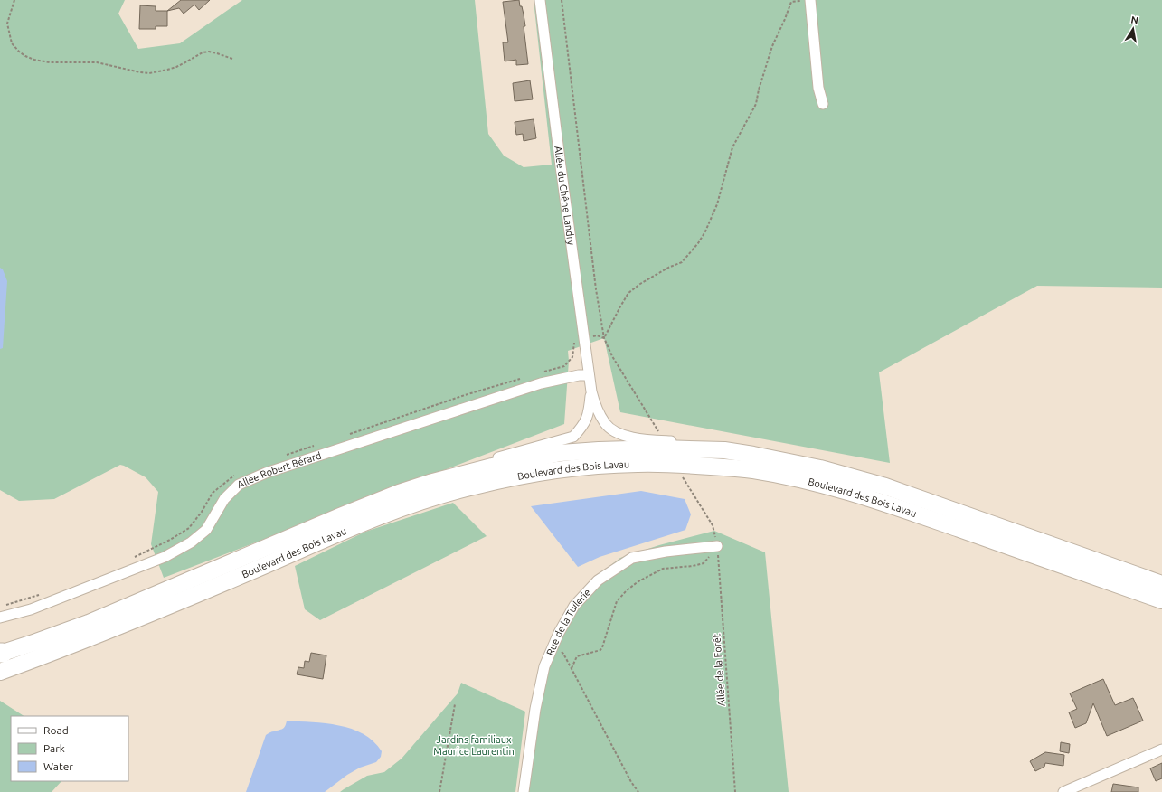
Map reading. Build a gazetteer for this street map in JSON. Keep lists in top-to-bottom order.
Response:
{
  "streets": {
    "main road": ["Boulevard des Bois Lavau"],
    "street": ["Allée du Chêne Landry", "Allée Robert Bérard", "Rue de la Tuilerie"],
    "path": ["Allée de la Forêt"]
  },
  "crossings": [
    ["Allée du Chêne Landry", "Allée Robert Bérard"],
    ["Allée du Chêne Landry", "Boulevard des Bois Lavau"],
    ["Rue de la Tuilerie", "Allée de la Forêt"]
  ],
  "parks": ["Jardins familiaux Maurice Laurentin"],
  "legend": ["Road", "Park", "Water"],
  "north": "top"
}
